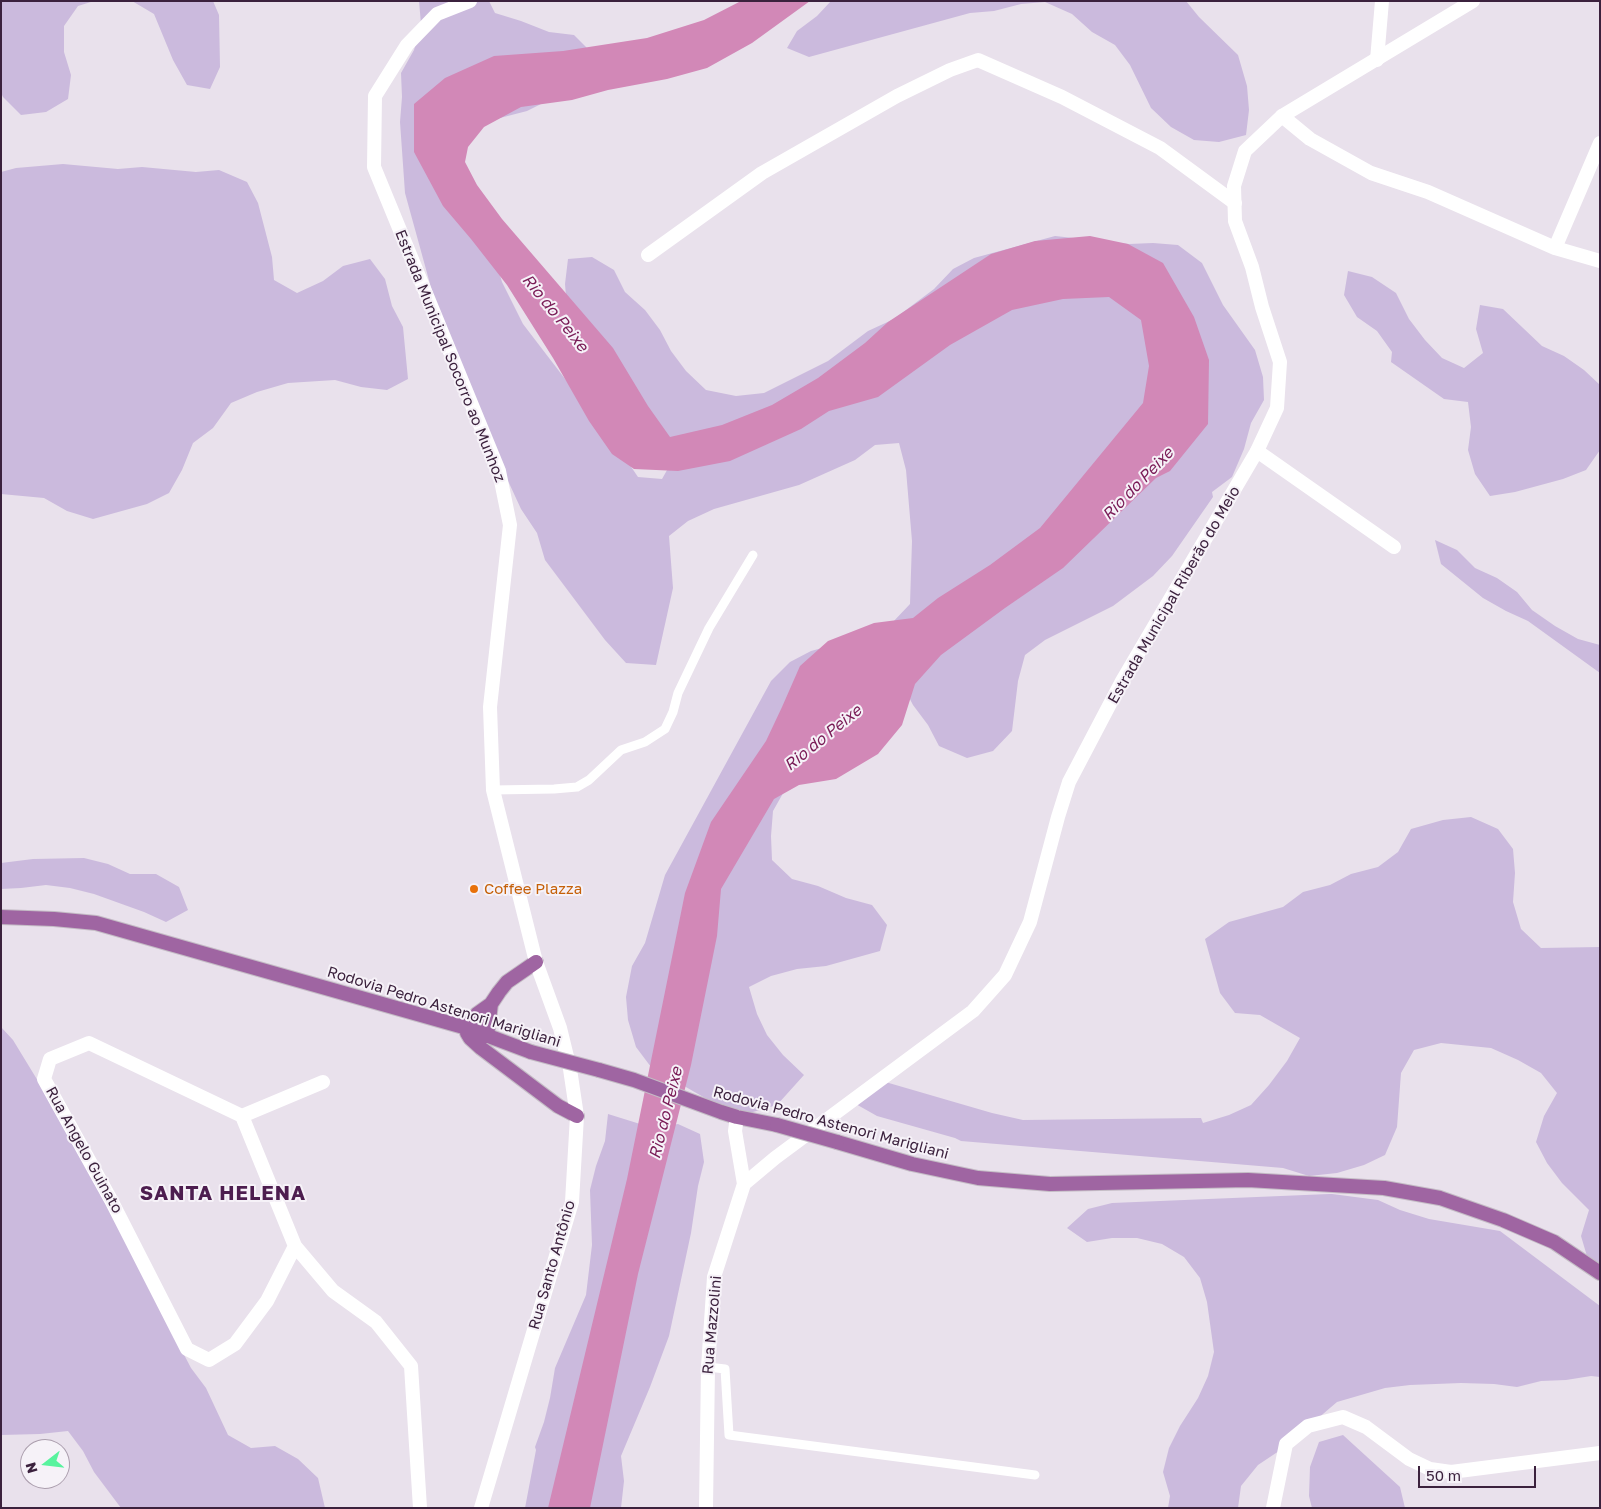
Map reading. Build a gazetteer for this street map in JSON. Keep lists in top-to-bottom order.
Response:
{
  "streets": {
    "main road": ["Rodovia Pedro Astenori Marigliani"],
    "street": [
      "Estrada Municipal Socorro ao Munhoz",
      "Estrada Municipal Riberão do Meio",
      "Rua Angelo Guinato",
      "Rua Santo Antônio",
      "Rua Mazzolini"
    ]
  },
  "crossings": [
    ["Estrada Municipal Socorro ao Munhoz", "Rua Santo Antônio"],
    ["Estrada Municipal Riberão do Meio", "Rua Mazzolini"],
    ["Rodovia Pedro Astenori Marigliani", "Rua Mazzolini"]
  ],
  "districts": ["SANTA HELENA"],
  "water": ["Rio do Peixe"],
  "places": ["Coffee Plazza"],
  "scale_bar": "50 m",
  "north": "left"
}
